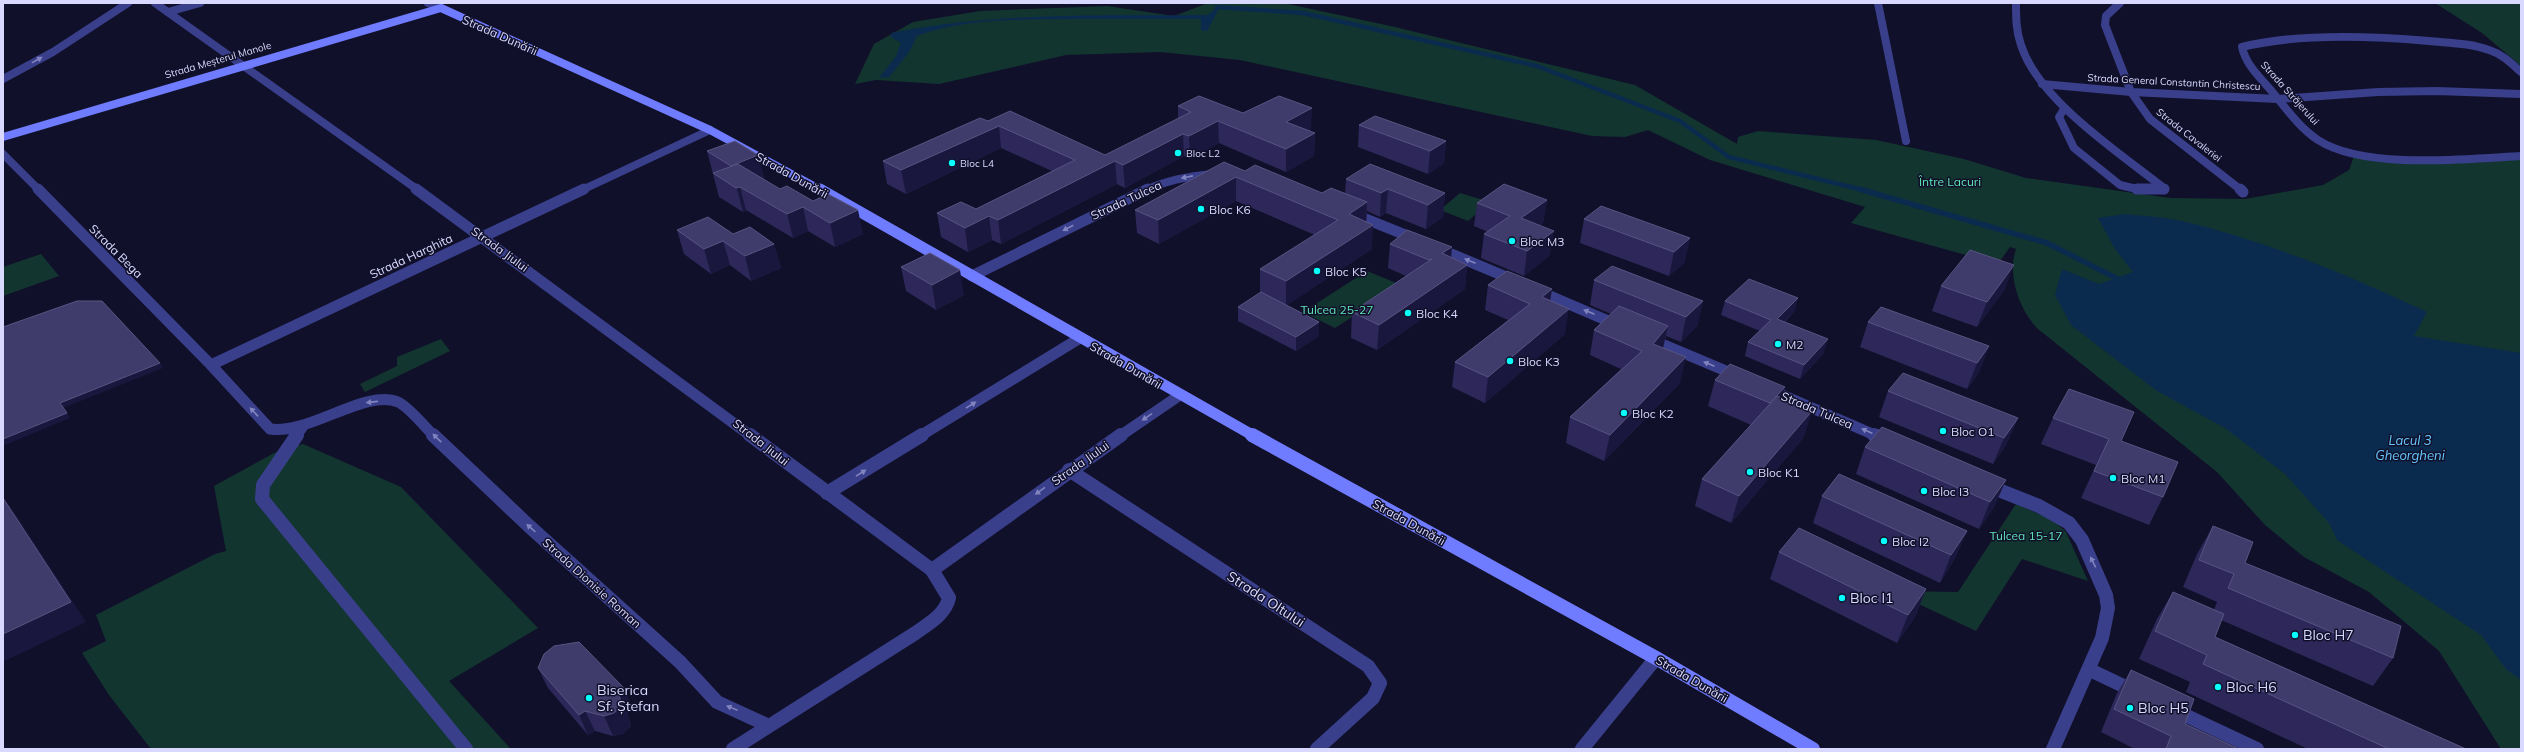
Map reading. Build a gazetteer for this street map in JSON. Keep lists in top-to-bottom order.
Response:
{
  "streets": {
    "street": [
      "Strada Dunării",
      "Strada Meșterul Manole",
      "Strada General Constantin Christescu",
      "Strada Străjerului",
      "Strada Cavaleriei",
      "Strada Tulcea",
      "Strada Jiului",
      "Strada Bega",
      "Strada Harghita",
      "Strada Dionisie Roman",
      "Strada Oltului"
    ]
  },
  "crossings": [
    ["Strada Dunării", "Strada Meșterul Manole"],
    ["Strada Dunării", "Strada Tulcea"],
    ["Strada Dunării", "Strada Jiului"],
    ["Strada Dunării", "Strada Harghita"],
    ["Strada Meșterul Manole", "Strada Jiului"],
    ["Strada General Constantin Christescu", "Strada Străjerului"],
    ["Strada General Constantin Christescu", "Strada Cavaleriei"],
    ["Strada Jiului", "Strada Harghita"],
    ["Strada Jiului", "Strada Oltului"],
    ["Strada Bega", "Strada Harghita"],
    ["Strada Bega", "Strada Dionisie Roman"],
    ["Strada Harghita", "Strada Dionisie Roman"]
  ],
  "one_way": ["Strada Tulcea", "Strada Dionisie Roman"],
  "water": ["Lacul 3 Gheorgheni"],
  "parks": ["Între Lacuri", "Tulcea 25-27", "Tulcea 15-17"],
  "places": [
    "Bloc L2",
    "Bloc L4",
    "Bloc K6",
    "Bloc M3",
    "Bloc K5",
    "Bloc K4",
    "M2",
    "Bloc K3",
    "Bloc K2",
    "Bloc O1",
    "Bloc K1",
    "Bloc M1",
    "Bloc I3",
    "Bloc I2",
    "Bloc I1",
    "Bloc H7",
    "Bloc H6",
    "Biserica Sf. Ștefan",
    "Bloc H5"
  ]
}
